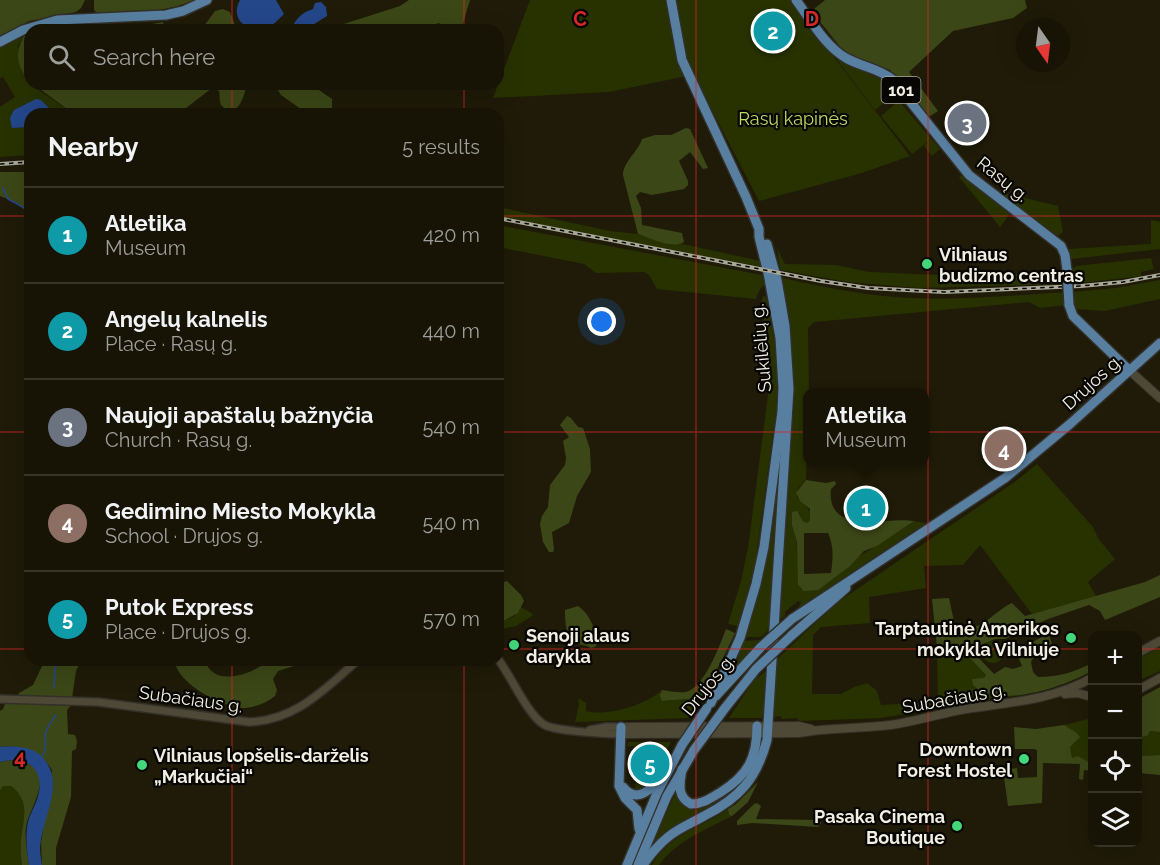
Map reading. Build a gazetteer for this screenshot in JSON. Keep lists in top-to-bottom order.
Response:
{
  "streets": {
    "main road": [
      "101",
      "Rasų g.",
      "Sukilėlių g.",
      "Drujos g.",
      "Subačiaus g."
    ]
  },
  "crossings": [
    ["Rasų g.", "Drujos g."],
    ["Sukilėlių g.", "Drujos g."]
  ],
  "parks": ["Rasų kapinės"],
  "places": [
    "Vilniaus budizmo centras",
    "Tarptautinė Amerikos mokykla Vilniuje",
    "Senoji alaus darykla",
    "Downtown Forest Hostel",
    "Vilniaus lopšelis-darželis „Markučiai“",
    "Pasaka Cinema Boutique"
  ],
  "north": "bottom",
  "page": {
    "pins": [
      "2",
      "3",
      "4",
      "1",
      "5"
    ],
    "search": "Search here",
    "heading": ["Nearby", "5 results"],
    "list": [
      {
        "mark": "1",
        "name": "Atletika",
        "note": "Museum",
        "value": "420 m"
      },
      {
        "mark": "2",
        "name": "Angelų kalnelis",
        "note": "Place · Rasų g.",
        "value": "440 m"
      },
      {
        "mark": "3",
        "name": "Naujoji apaštalų bažnyčia",
        "note": "Church · Rasų g.",
        "value": "540 m"
      },
      {
        "mark": "4",
        "name": "Gedimino Miesto Mokykla",
        "note": "School · Drujos g.",
        "value": "540 m"
      },
      {
        "mark": "5",
        "name": "Putok Express",
        "note": "Place · Drujos g.",
        "value": "570 m"
      }
    ],
    "popup": ["Atletika", "Museum"],
    "map_buttons": ["+", "−"]
  },
  "grid": {
    "columns": ["C", "D"],
    "rows": ["4"]
  }
}
